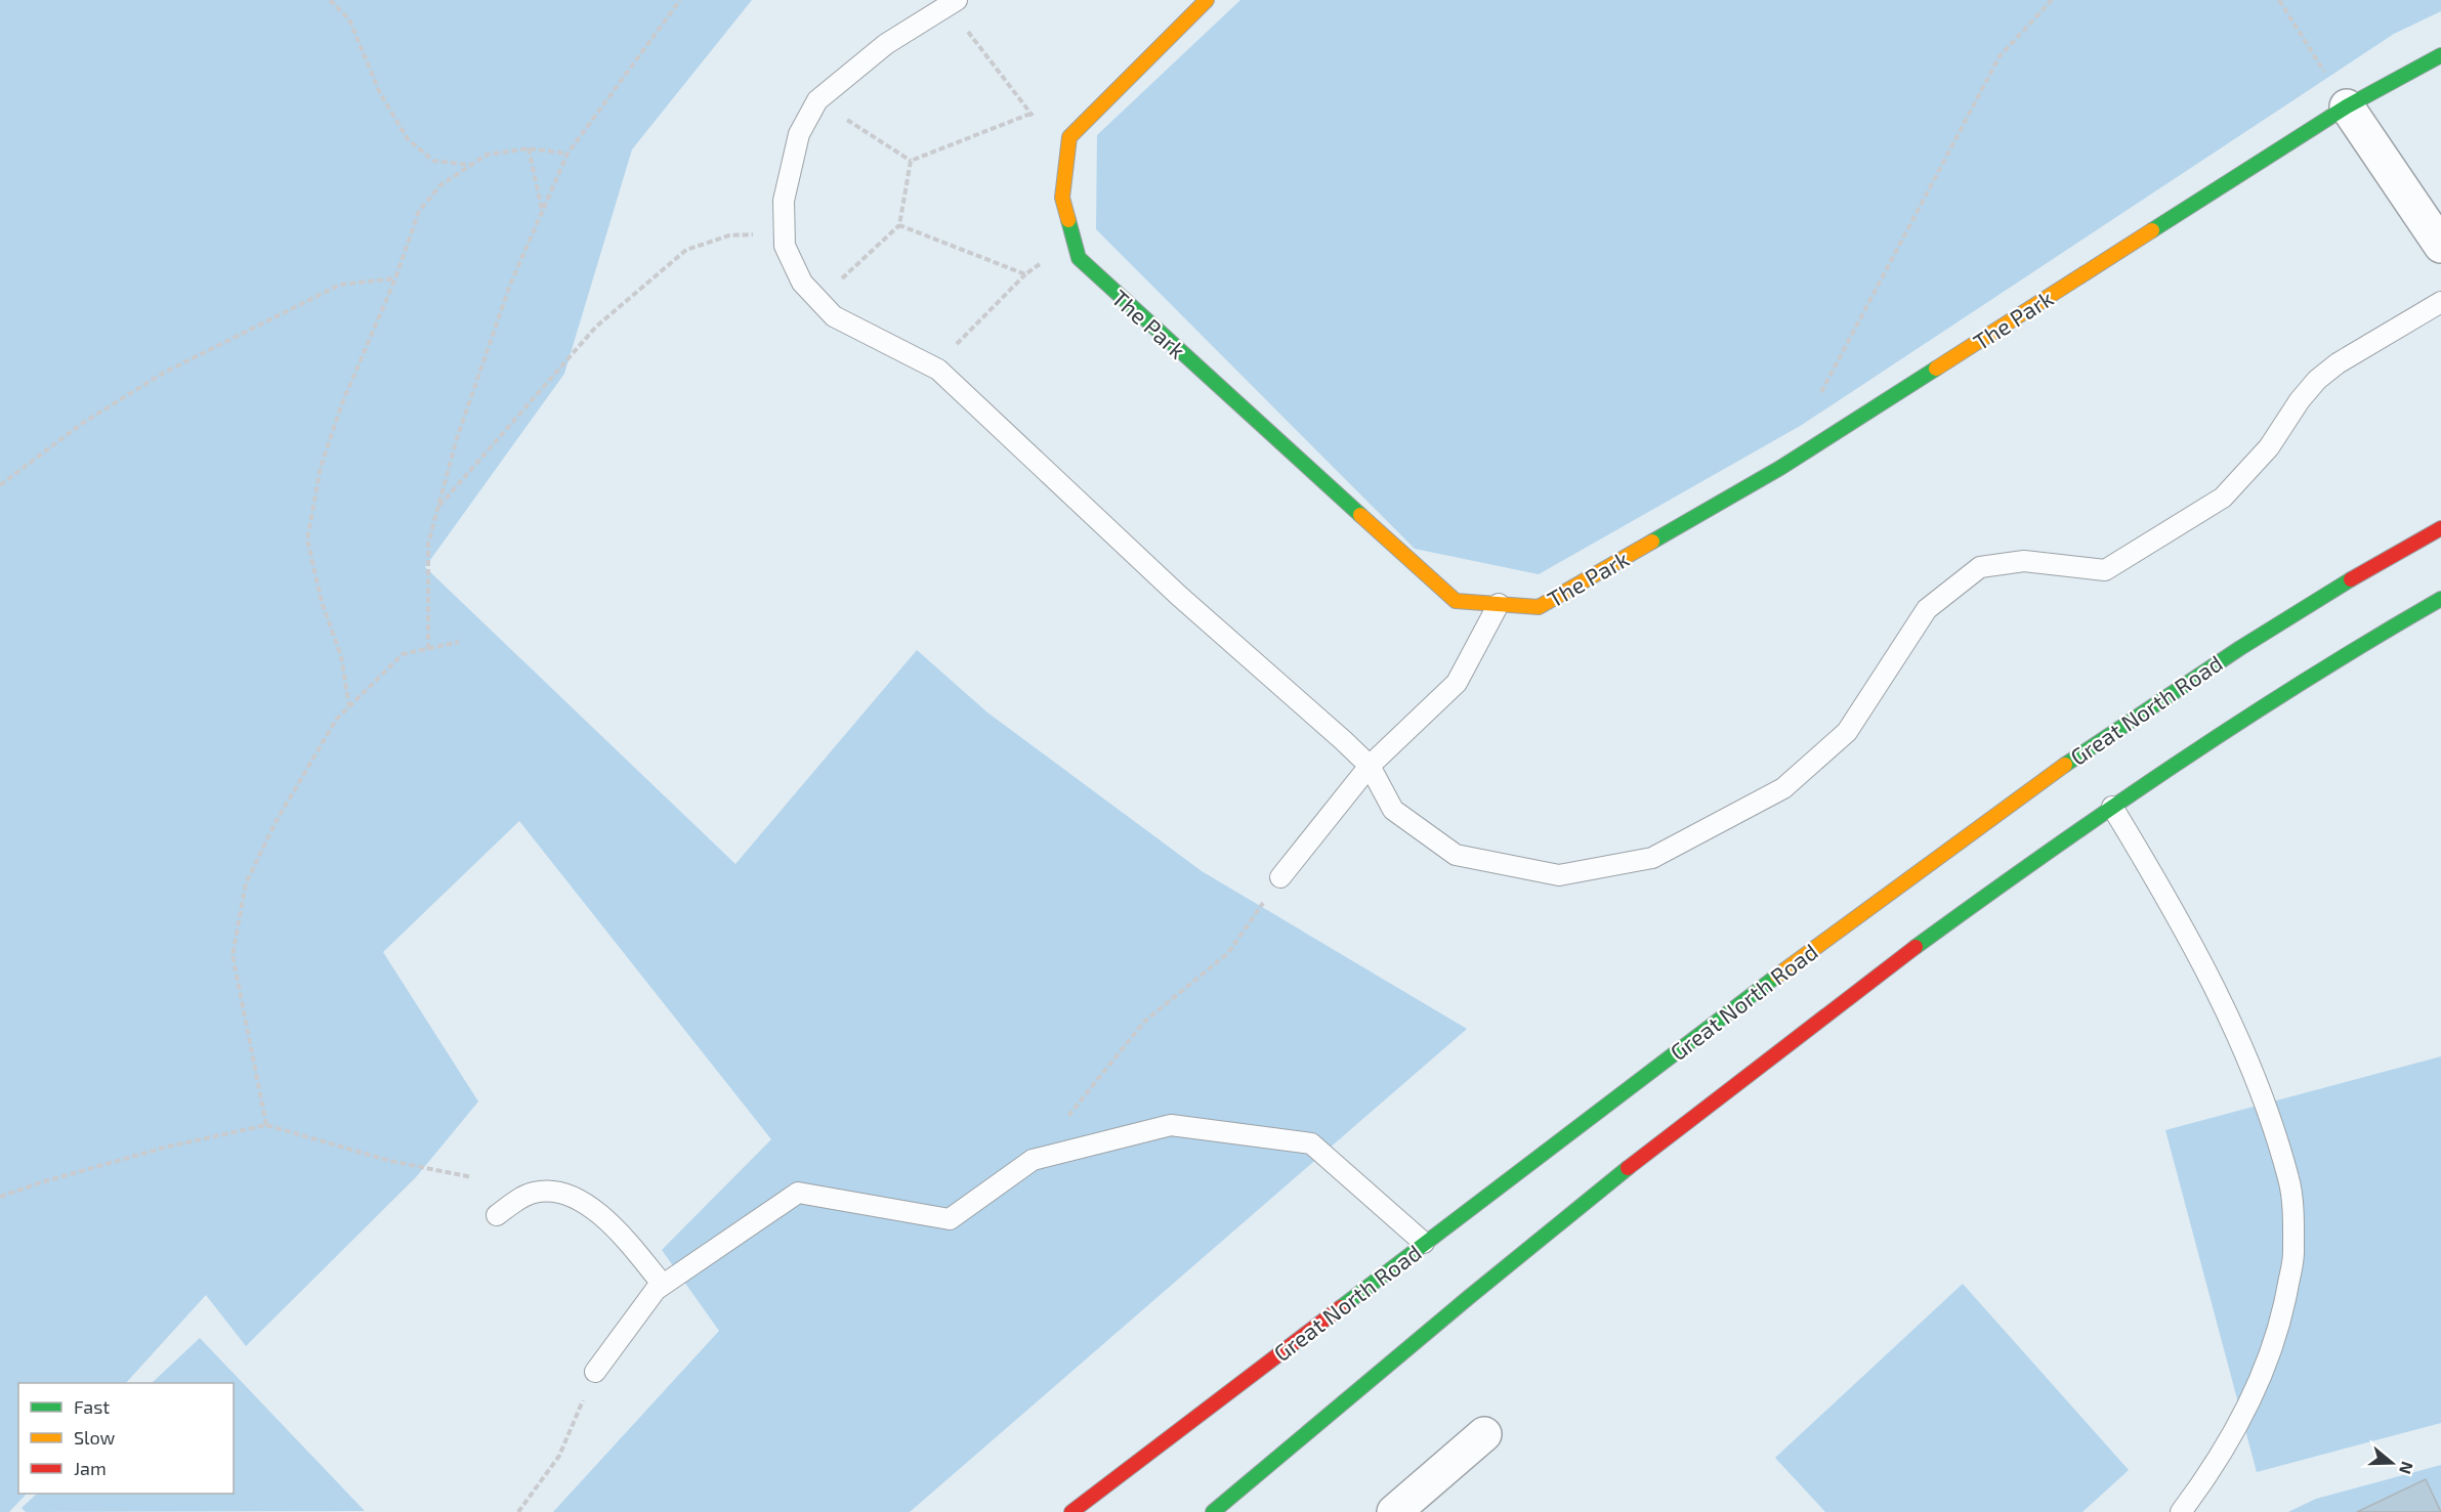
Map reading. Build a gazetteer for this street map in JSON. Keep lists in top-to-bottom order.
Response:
{
  "streets": {
    "main road": ["The Park", "Great North Road"]
  },
  "legend": ["Fast", "Slow", "Jam"],
  "north": "right"
}
